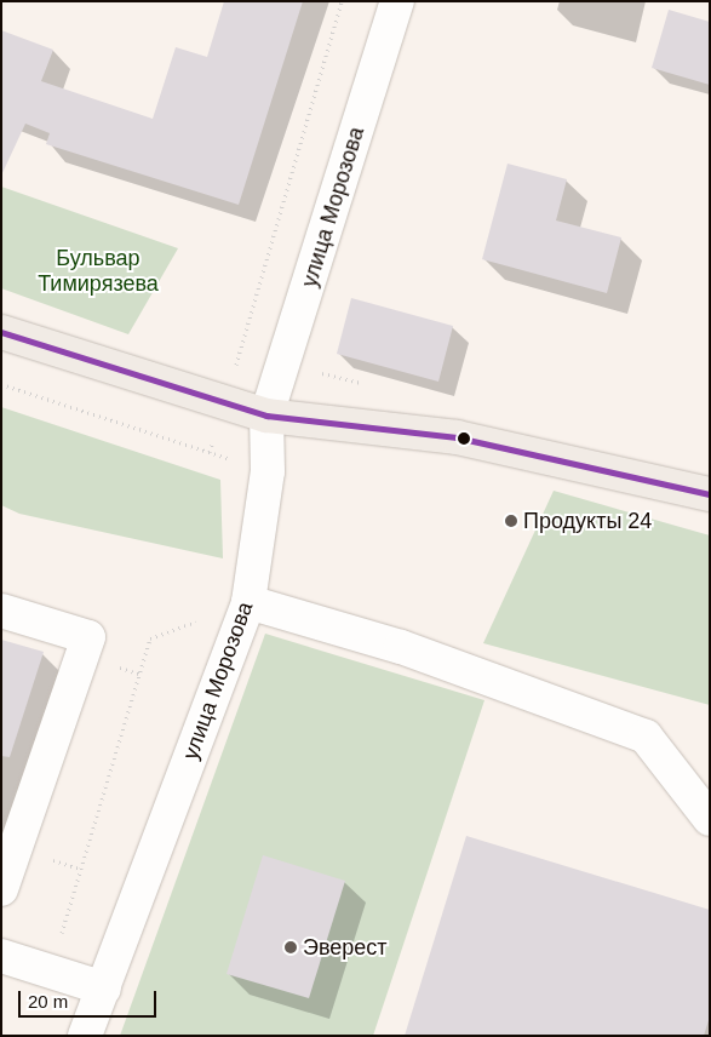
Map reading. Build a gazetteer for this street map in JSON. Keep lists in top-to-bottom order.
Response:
{
  "streets": {
    "street": ["улица Морозова"]
  },
  "parks": ["Бульвар Тимирязева"],
  "places": ["Продукты 24", "Эверест"],
  "scale_bar": "20 m"
}
